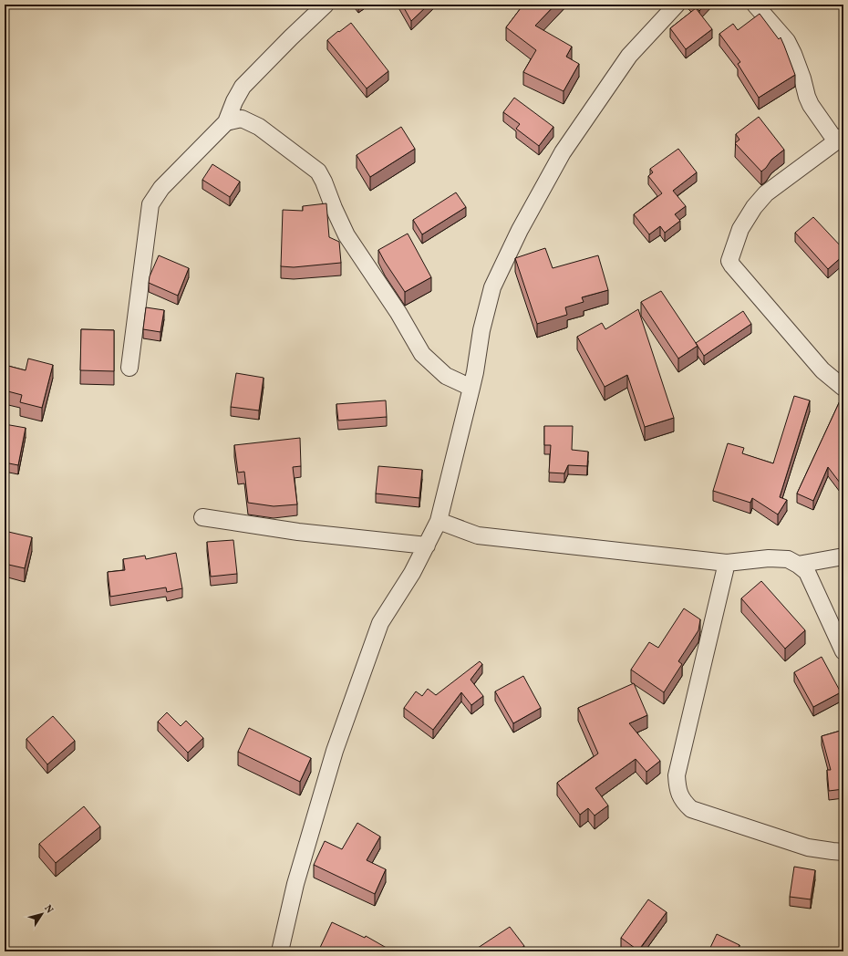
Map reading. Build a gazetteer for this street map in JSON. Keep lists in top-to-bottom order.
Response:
{
  "north": "top right"
}
